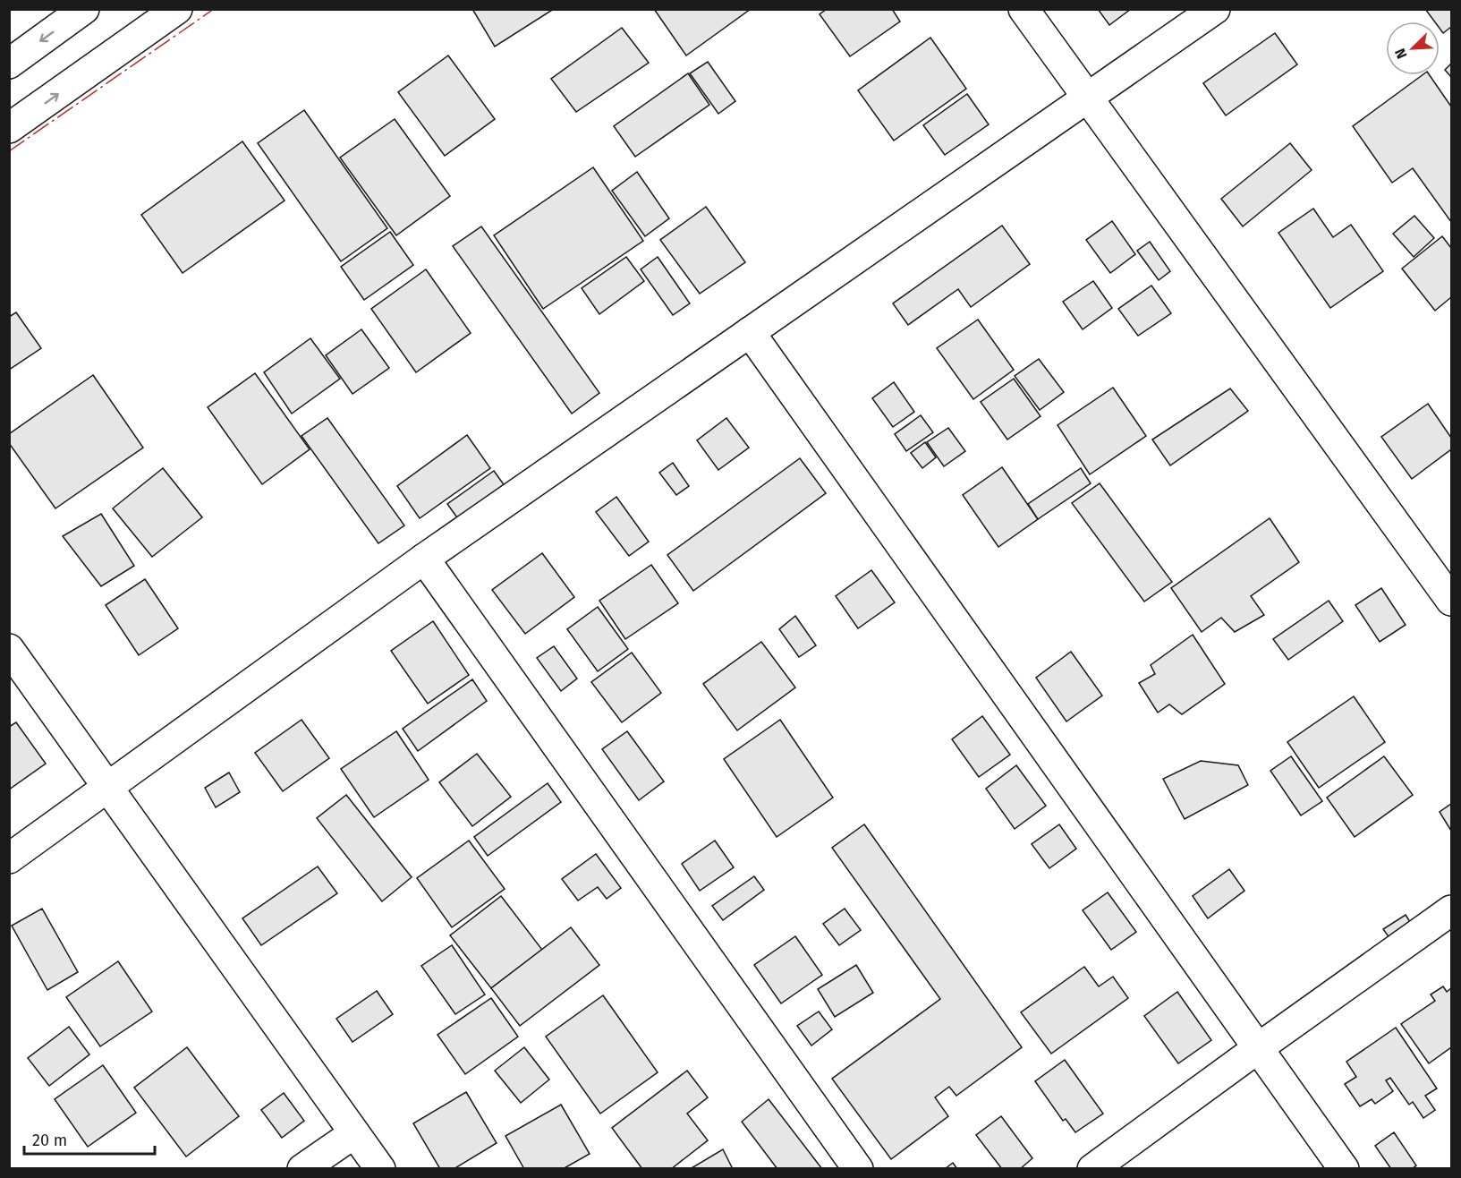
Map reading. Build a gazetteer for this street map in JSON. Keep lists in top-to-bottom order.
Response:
{
  "scale_bar": "20 m",
  "north": "bottom left"
}
